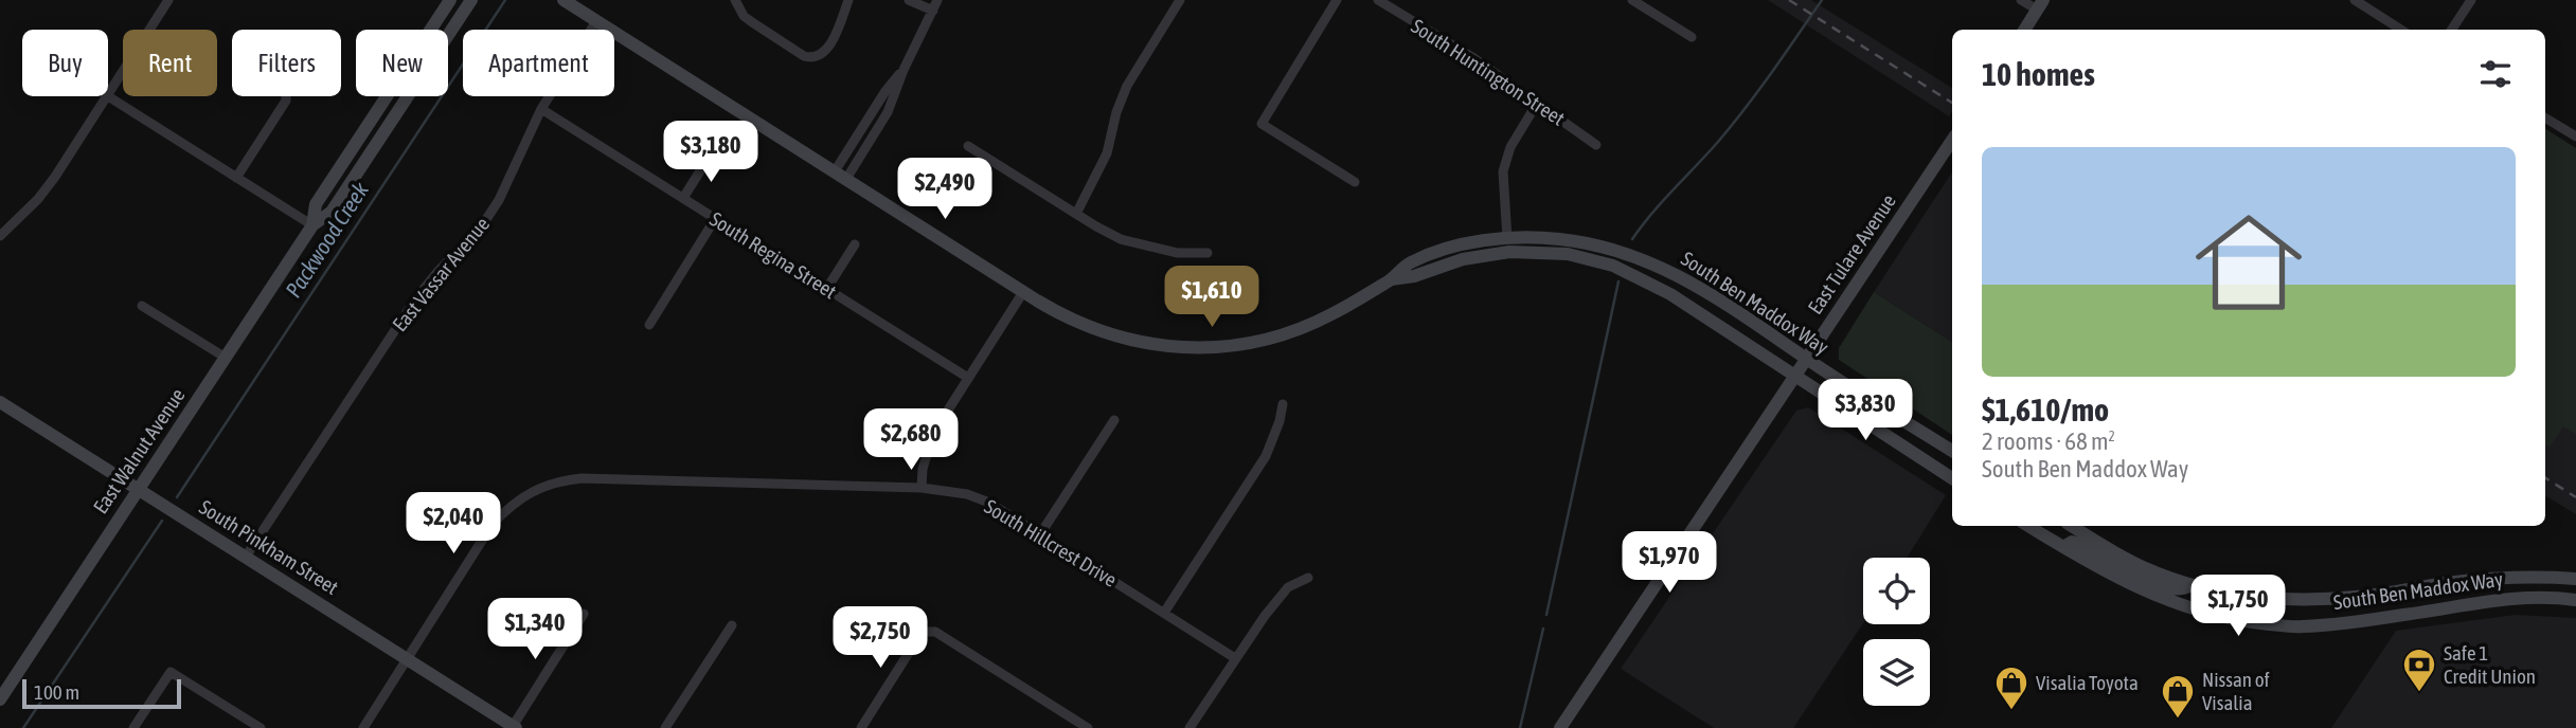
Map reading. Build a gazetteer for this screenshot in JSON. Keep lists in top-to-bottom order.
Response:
{
  "streets": {
    "main road": [
      "East Tulare Avenue",
      "South Ben Maddox Way",
      "East Walnut Avenue",
      "South Pinkham Street"
    ],
    "street": [
      "South Huntington Street",
      "South Regina Street",
      "East Vassar Avenue",
      "South Hillcrest Drive"
    ]
  },
  "crossings": [
    ["East Tulare Avenue", "South Ben Maddox Way"],
    ["South Regina Street", "East Vassar Avenue"],
    ["East Vassar Avenue", "South Ben Maddox Way"],
    ["East Vassar Avenue", "South Pinkham Street"],
    ["East Walnut Avenue", "South Pinkham Street"],
    ["South Hillcrest Drive", "South Pinkham Street"]
  ],
  "water": ["Packwood Creek"],
  "places": {
    "bank": ["Safe 1 Credit Union"],
    "shop": ["Visalia Toyota", "Nissan of Visalia"]
  },
  "scale_bar": "100 m",
  "page": {
    "chip": [
      "Buy",
      "Rent",
      "Filters",
      "New",
      "Apartment"
    ],
    "heading": "10 homes",
    "list": [
      {
        "name": "$1,610/mo",
        "note": "2 rooms · 68 m² · South Ben Maddox Way"
      }
    ],
    "price": [
      "$3,180",
      "$2,490",
      "$1,610",
      "$3,830",
      "$2,680",
      "$2,040",
      "$1,970",
      "$1,750",
      "$1,340",
      "$2,750"
    ],
    "scale": "100 m"
  }
}
